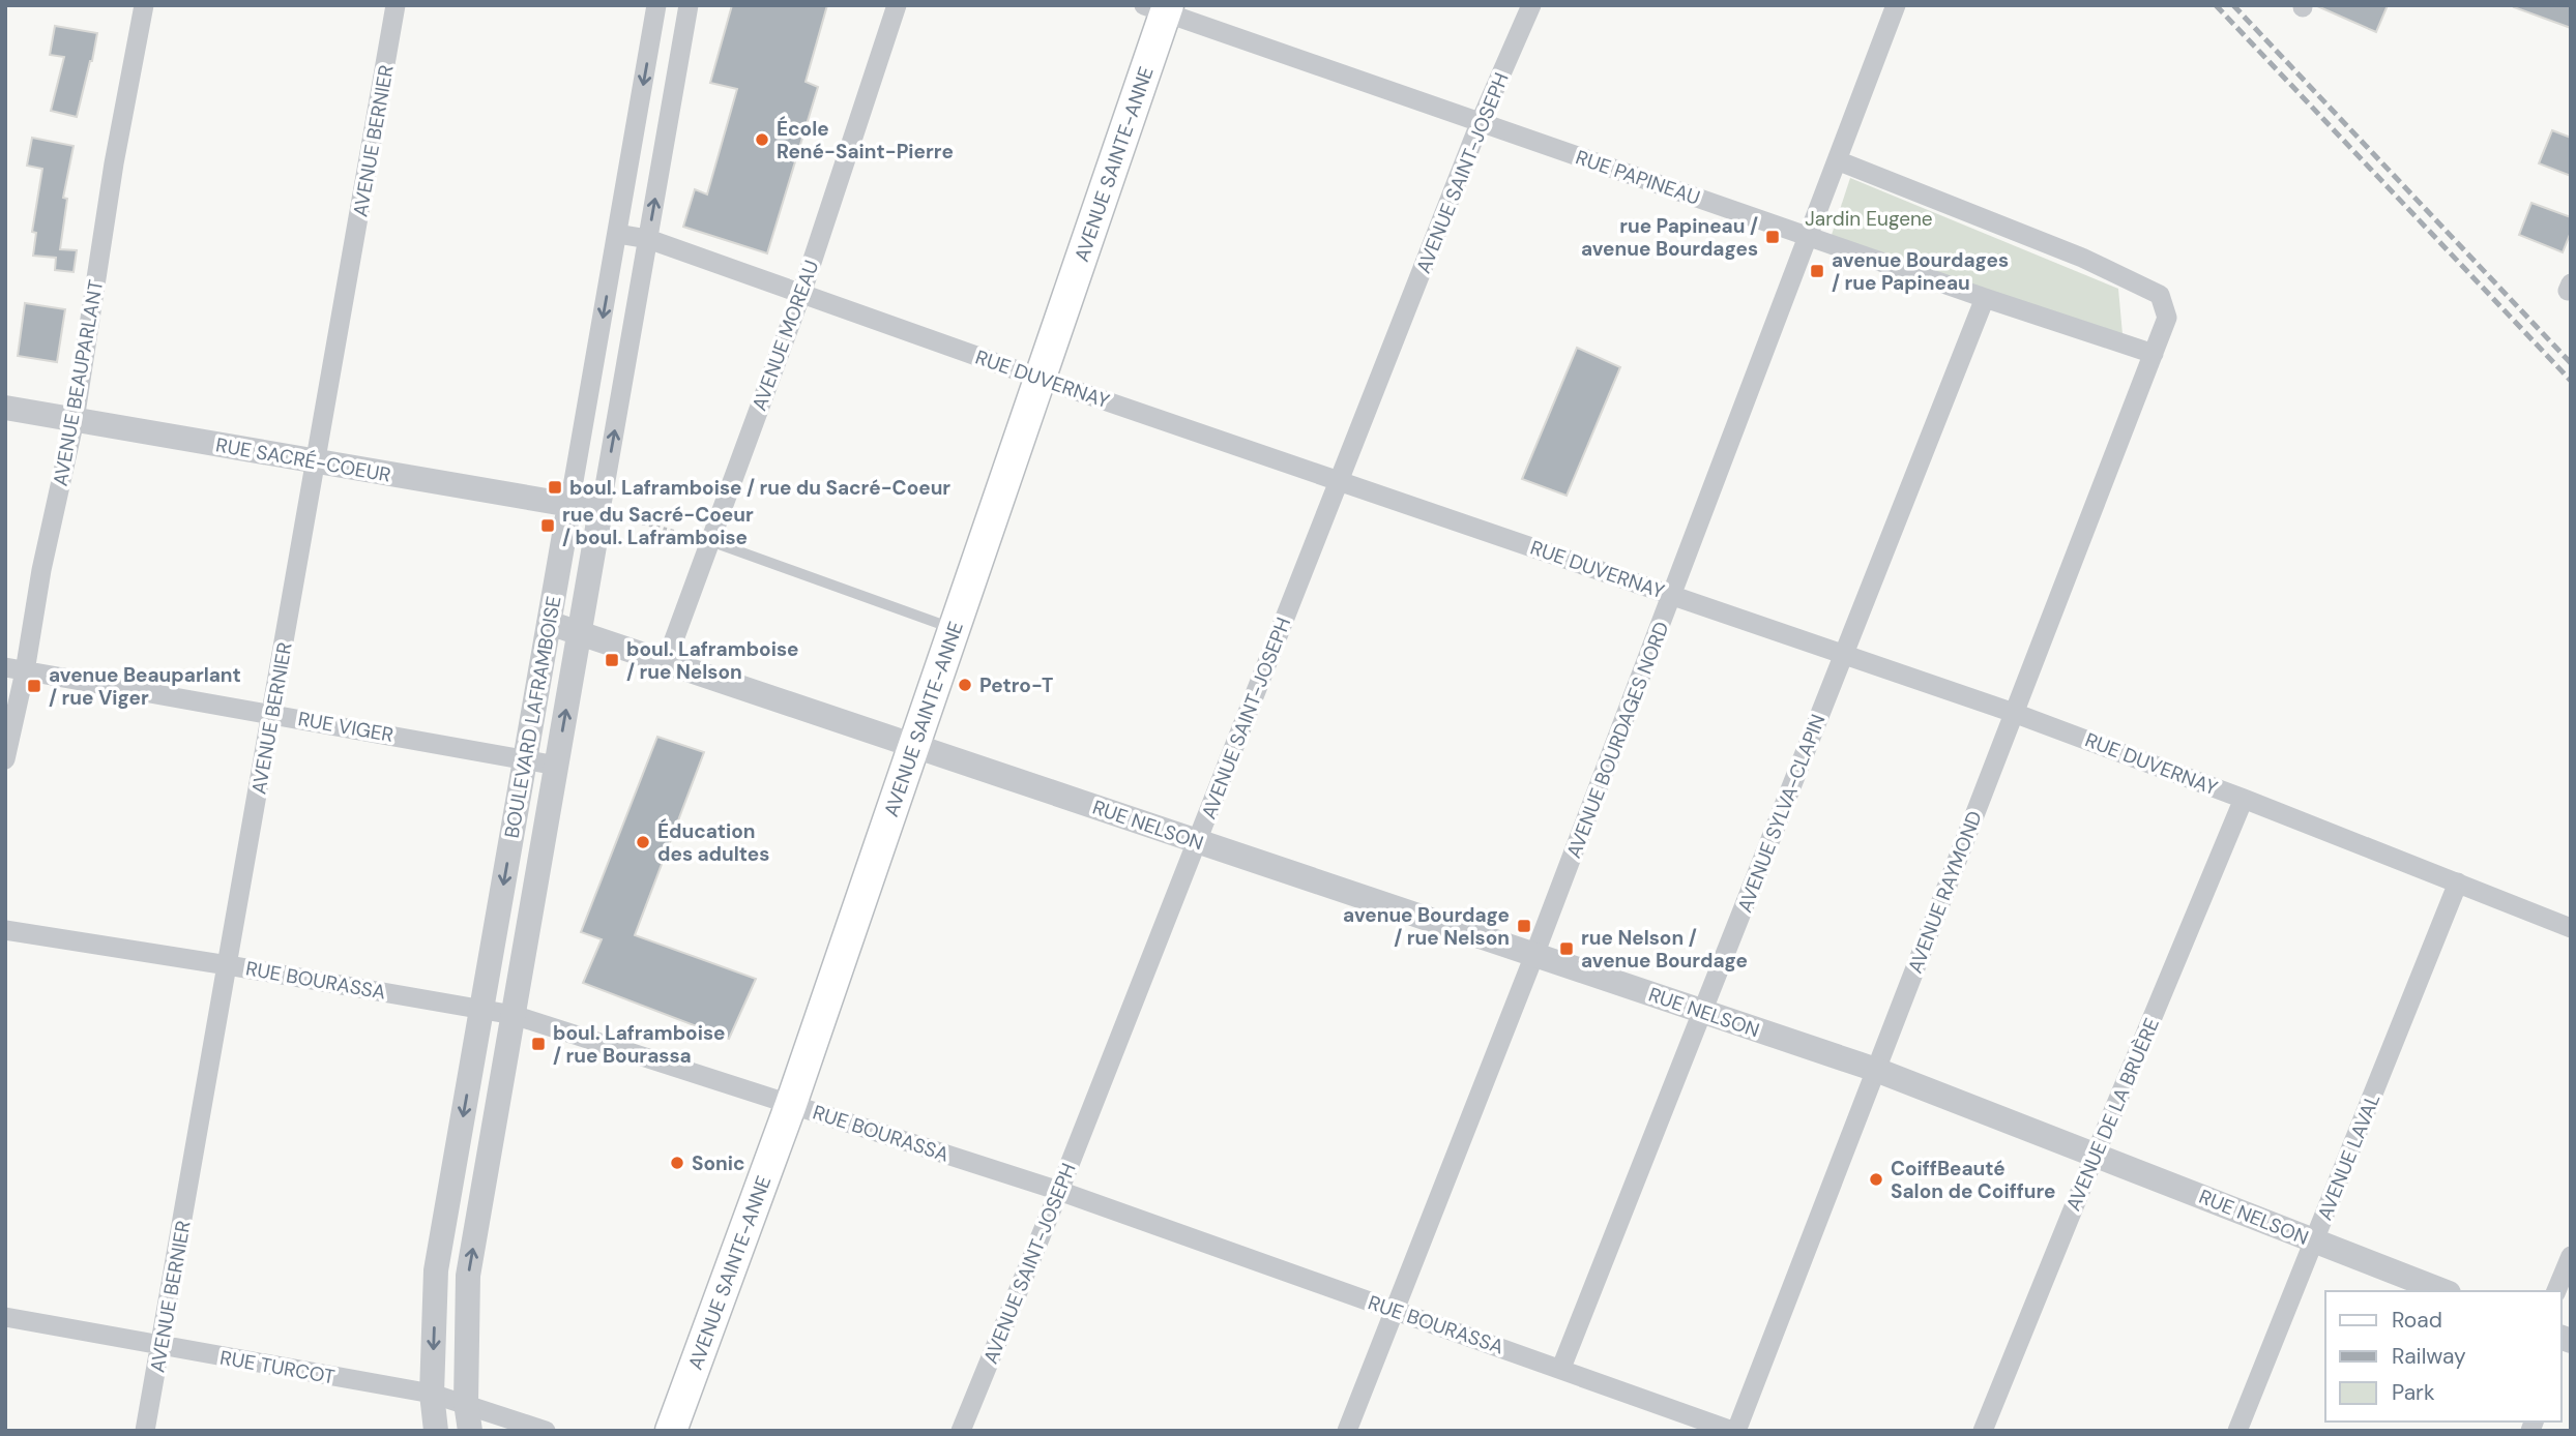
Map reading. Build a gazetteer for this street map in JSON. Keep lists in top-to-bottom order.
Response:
{
  "streets": {
    "main road": ["AVENUE SAINTE-ANNE"],
    "street": [
      "AVENUE BERNIER",
      "AVENUE SAINT-JOSEPH",
      "RUE PAPINEAU",
      "AVENUE MOREAU",
      "RUE DUVERNAY",
      "AVENUE BEAUPARLANT",
      "RUE SACRÉ-COEUR",
      "BOULEVARD LAFRAMBOISE",
      "RUE VIGER",
      "AVENUE BOURDAGES NORD",
      "AVENUE SYLVA-CLAPIN",
      "RUE NELSON",
      "AVENUE RAYMOND",
      "RUE BOURASSA",
      "AVENUE DE LA BRUÈRE",
      "AVENUE LAVAL",
      "RUE TURCOT"
    ]
  },
  "crossings": [
    ["AVENUE BERNIER", "RUE SACRÉ-COEUR"],
    ["AVENUE BERNIER", "RUE VIGER"],
    ["AVENUE BERNIER", "RUE BOURASSA"],
    ["AVENUE BERNIER", "RUE TURCOT"],
    ["AVENUE SAINTE-ANNE", "RUE PAPINEAU"],
    ["AVENUE SAINTE-ANNE", "RUE DUVERNAY"],
    ["AVENUE SAINTE-ANNE", "RUE NELSON"],
    ["AVENUE SAINTE-ANNE", "RUE BOURASSA"],
    ["AVENUE SAINT-JOSEPH", "RUE PAPINEAU"],
    ["AVENUE SAINT-JOSEPH", "RUE DUVERNAY"],
    ["AVENUE SAINT-JOSEPH", "RUE NELSON"],
    ["AVENUE SAINT-JOSEPH", "RUE BOURASSA"],
    ["RUE PAPINEAU", "AVENUE BOURDAGES NORD"],
    ["RUE PAPINEAU", "AVENUE SYLVA-CLAPIN"],
    ["RUE PAPINEAU", "AVENUE RAYMOND"],
    ["AVENUE MOREAU", "RUE DUVERNAY"],
    ["AVENUE MOREAU", "RUE NELSON"],
    ["RUE DUVERNAY", "BOULEVARD LAFRAMBOISE"],
    ["RUE DUVERNAY", "AVENUE BOURDAGES NORD"],
    ["RUE DUVERNAY", "AVENUE SYLVA-CLAPIN"],
    ["RUE DUVERNAY", "AVENUE RAYMOND"],
    ["RUE DUVERNAY", "AVENUE DE LA BRUÈRE"],
    ["RUE DUVERNAY", "AVENUE LAVAL"],
    ["AVENUE BEAUPARLANT", "RUE SACRÉ-COEUR"],
    ["AVENUE BEAUPARLANT", "RUE VIGER"],
    ["RUE SACRÉ-COEUR", "BOULEVARD LAFRAMBOISE"],
    ["BOULEVARD LAFRAMBOISE", "RUE VIGER"],
    ["BOULEVARD LAFRAMBOISE", "RUE NELSON"],
    ["BOULEVARD LAFRAMBOISE", "RUE BOURASSA"],
    ["BOULEVARD LAFRAMBOISE", "RUE TURCOT"],
    ["AVENUE BOURDAGES NORD", "RUE NELSON"],
    ["AVENUE BOURDAGES NORD", "RUE BOURASSA"],
    ["AVENUE SYLVA-CLAPIN", "RUE NELSON"],
    ["AVENUE SYLVA-CLAPIN", "RUE BOURASSA"],
    ["RUE NELSON", "AVENUE RAYMOND"],
    ["RUE NELSON", "AVENUE DE LA BRUÈRE"],
    ["RUE NELSON", "AVENUE LAVAL"],
    ["AVENUE RAYMOND", "RUE BOURASSA"]
  ],
  "parks": ["Jardin Eugene"],
  "places": {
    "other": [
      "École René-Saint-Pierre",
      "Petro-T",
      "Éducation des adultes",
      "Sonic",
      "CoiffBeauté Salon de Coiffure"
    ],
    "transit": [
      "rue Papineau / avenue Bourdages",
      "avenue Bourdages / rue Papineau",
      "boul. Laframboise / rue du Sacré-Coeur",
      "rue du Sacré-Coeur / boul. Laframboise",
      "boul. Laframboise / rue Nelson",
      "avenue Beauparlant / rue Viger",
      "avenue Bourdage / rue Nelson",
      "rue Nelson / avenue Bourdage",
      "boul. Laframboise / rue Bourassa"
    ]
  },
  "legend": ["Road", "Railway", "Park"]
}
